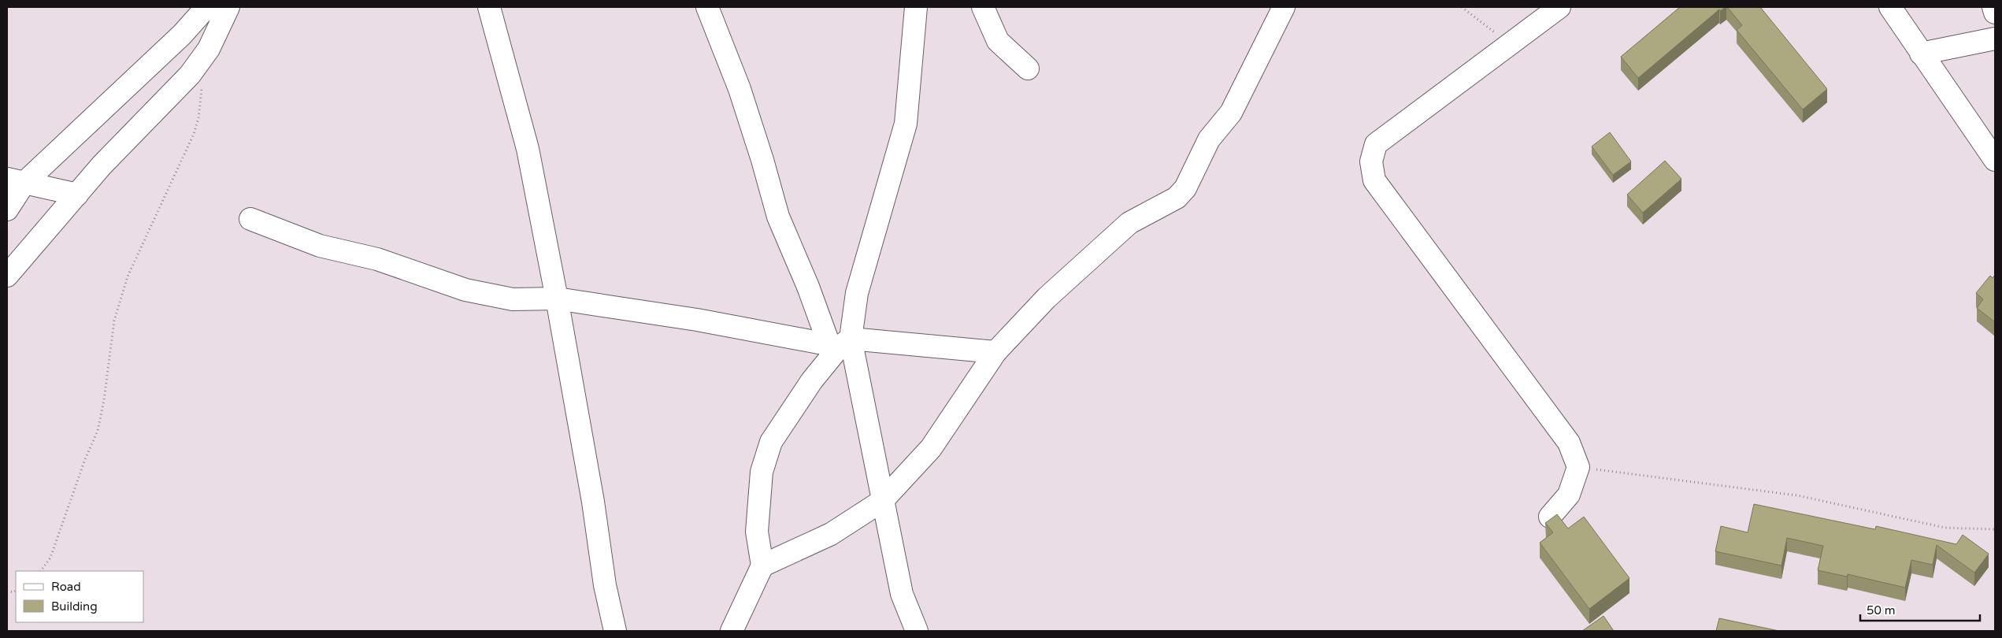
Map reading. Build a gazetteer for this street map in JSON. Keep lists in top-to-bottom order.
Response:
{
  "legend": ["Road", "Building"],
  "scale_bar": "50 m"
}
